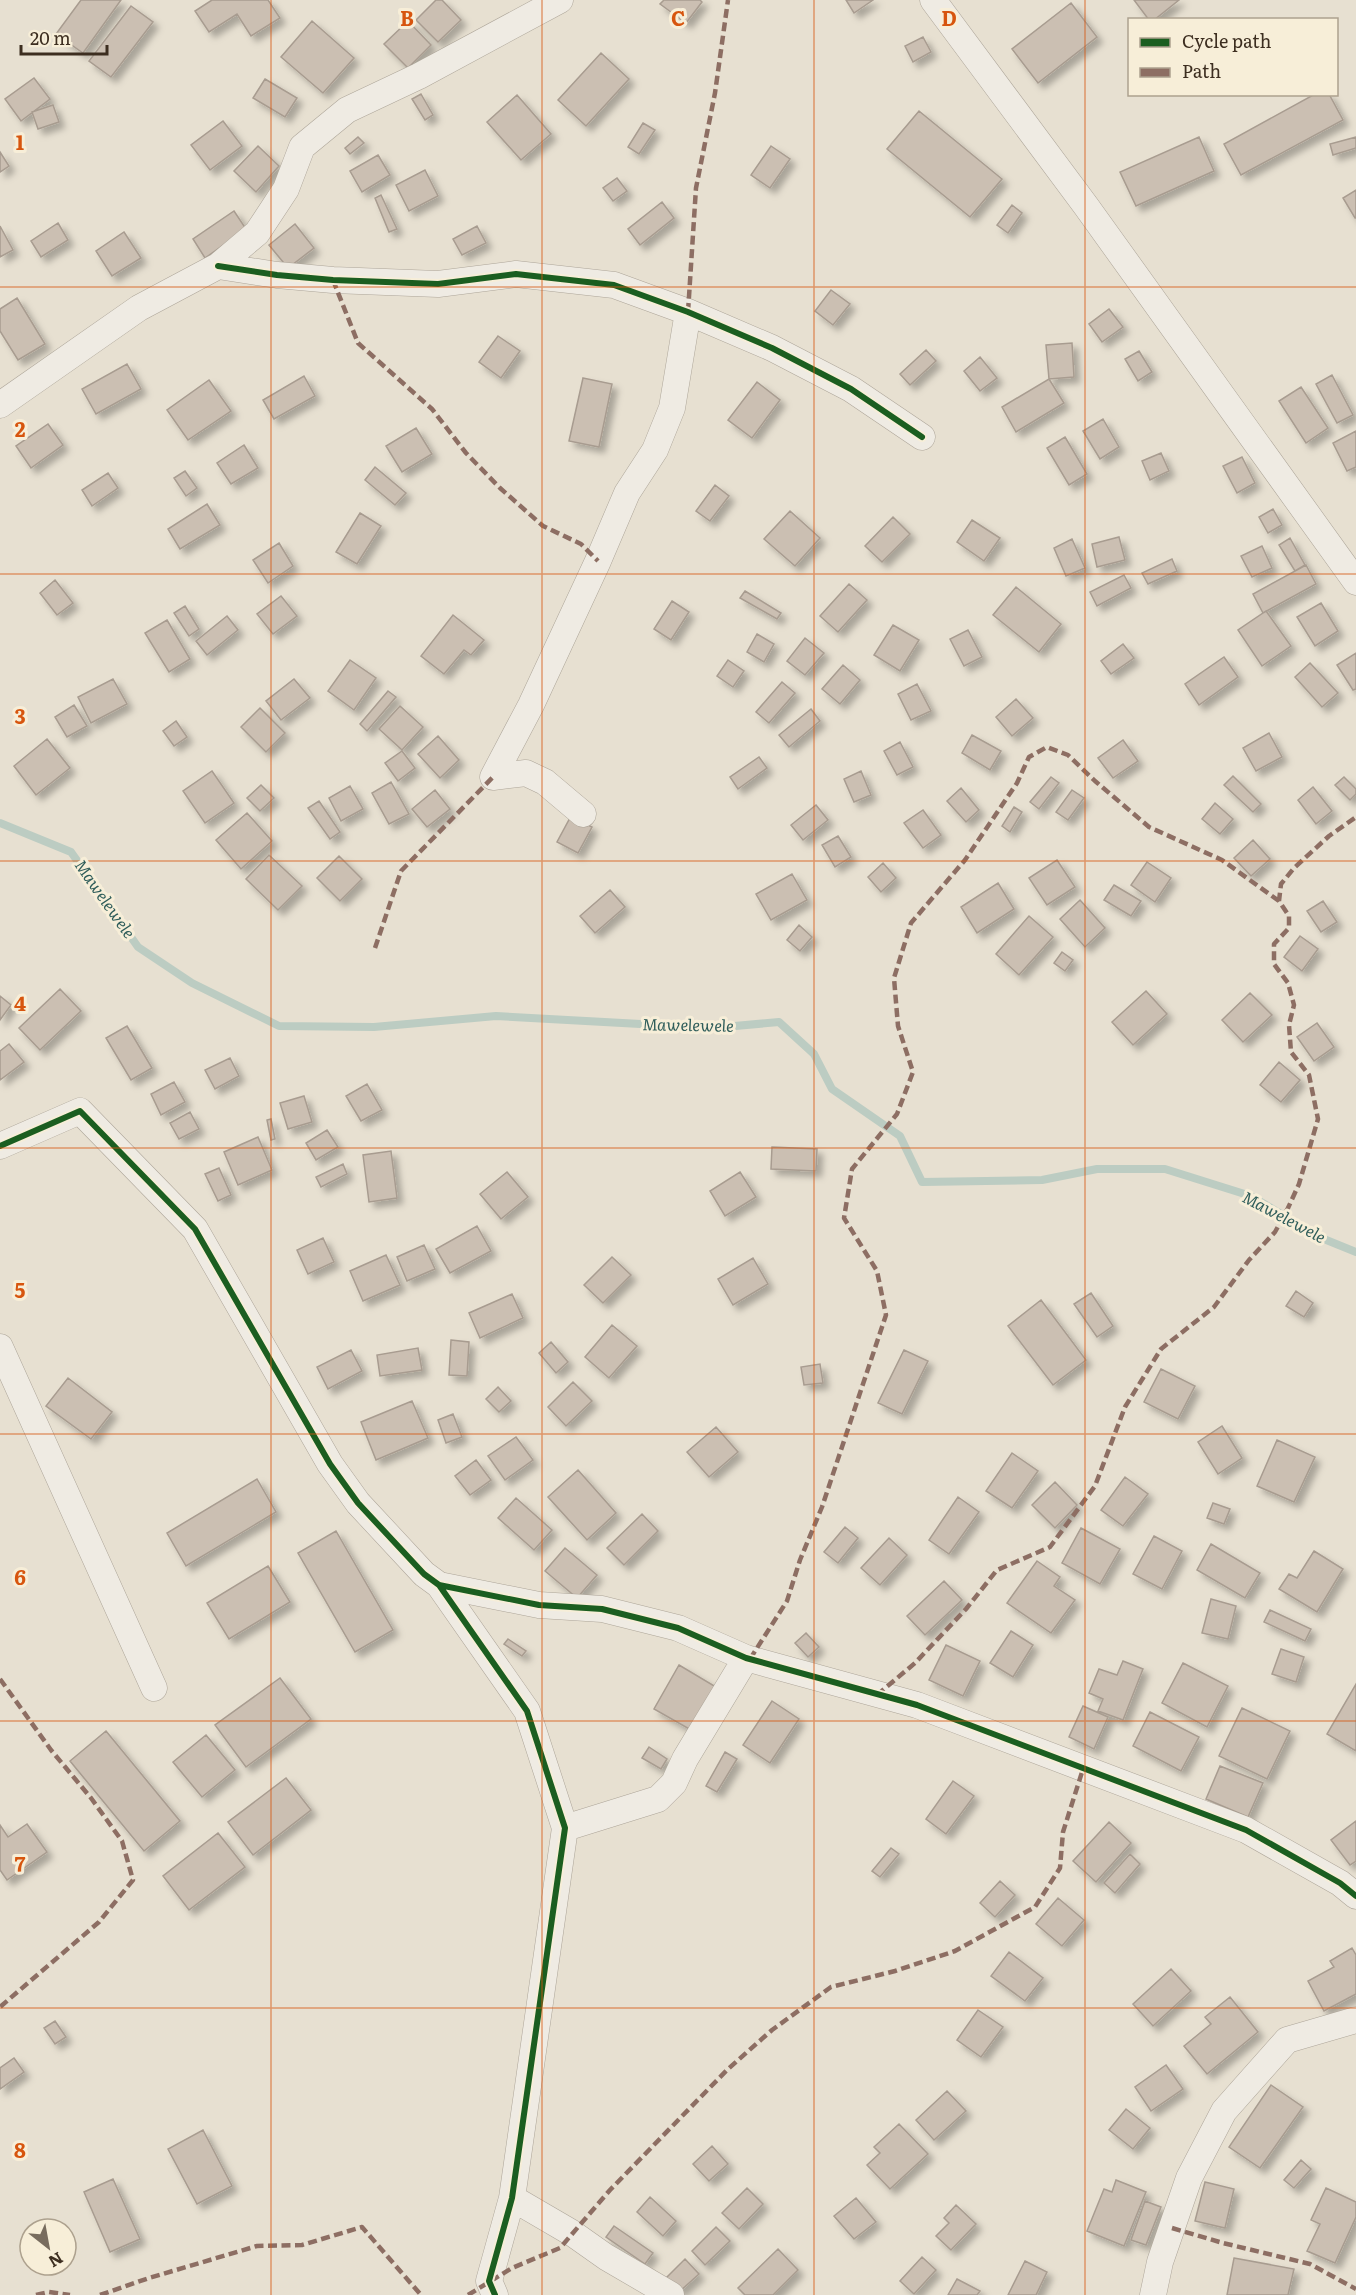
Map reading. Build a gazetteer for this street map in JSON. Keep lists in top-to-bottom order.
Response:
{
  "water": ["Mawelewele"],
  "legend": ["Cycle path", "Path"],
  "scale_bar": "20 m",
  "north": "bottom right",
  "grid": {
    "columns": ["B", "C", "D"],
    "rows": [
      "1",
      "2",
      "3",
      "4",
      "5",
      "6",
      "7",
      "8"
    ]
  }
}
